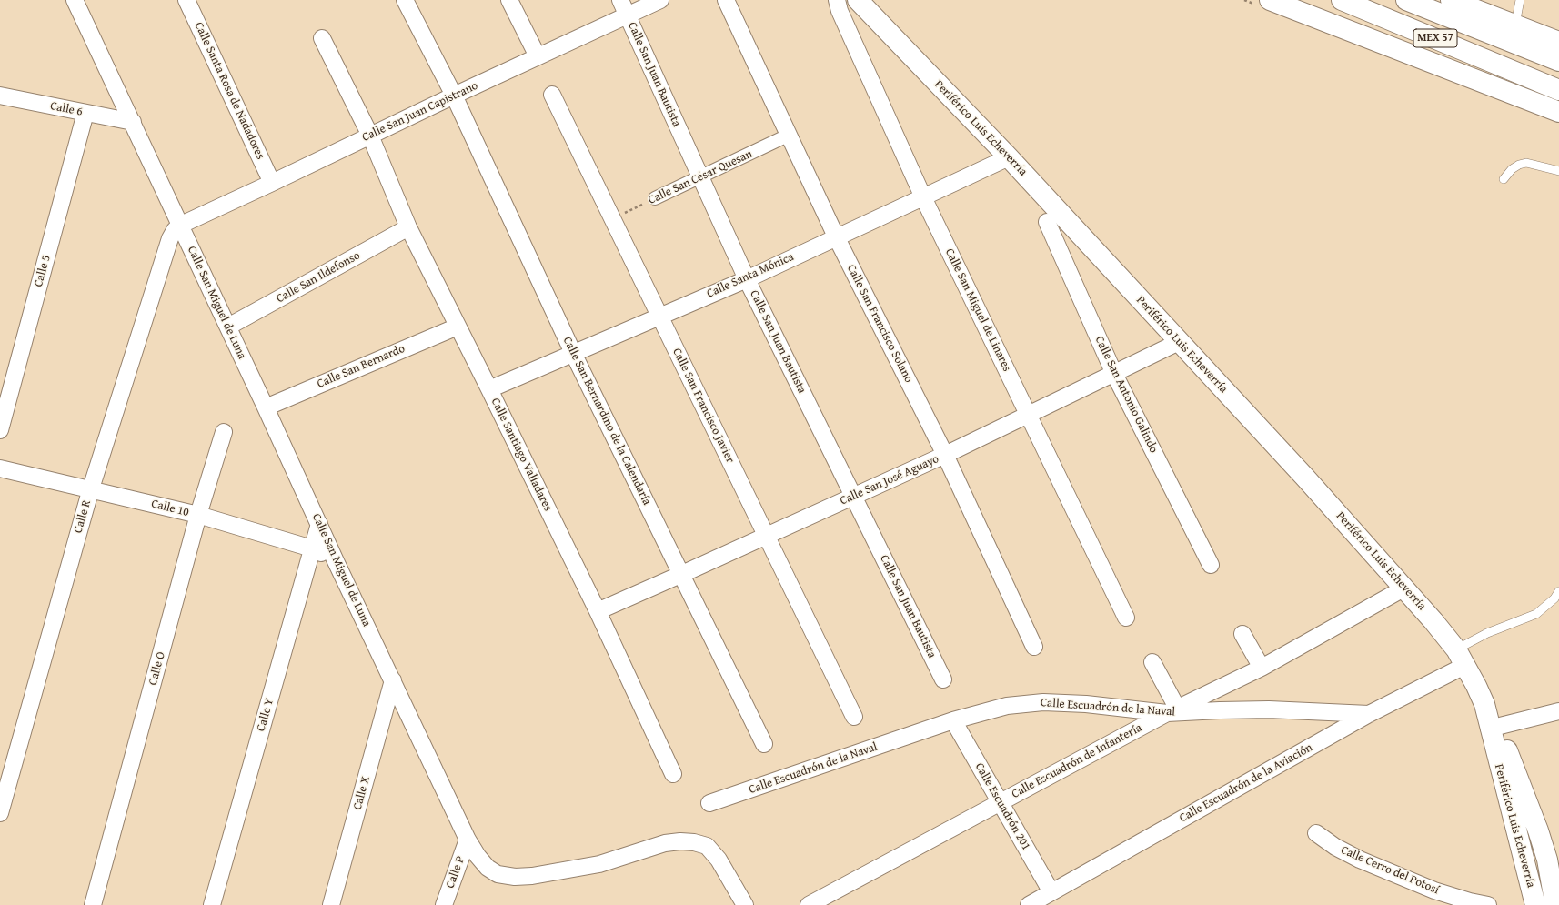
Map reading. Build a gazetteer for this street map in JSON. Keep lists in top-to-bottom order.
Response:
{
  "streets": {
    "main road": ["MEX 57", "Periférico Luis Echeverría"],
    "street": [
      "Calle San Juan Bautista",
      "Calle Santa Rosa de Nadadores",
      "Calle 6",
      "Calle San Juan Capistrano",
      "Calle San César Quesan",
      "Calle 5",
      "Calle Santa Mónica",
      "Calle San Ildefonso",
      "Calle San Miguel de Luna",
      "Calle San Miguel de Linares",
      "Calle San Francisco Solano",
      "Calle San Bernardo",
      "Calle San Antonio Galindo",
      "Calle San Francisco Javier",
      "Calle San Bernardino de la Calendaría",
      "Calle Santiago Valladares",
      "Calle San José Aguayo",
      "Calle 10",
      "Calle R",
      "Calle O",
      "Calle Escuadrón de la Naval",
      "Calle Y",
      "Calle Escuadrón de Infantería",
      "Calle Escuadrón de la Aviación",
      "Calle X",
      "Calle Escuadrón 201",
      "Calle Cerro del Potosí",
      "Calle P"
    ]
  },
  "crossings": [
    ["Calle San Juan Bautista", "Calle San Juan Capistrano"],
    ["Calle San Juan Bautista", "Calle San César Quesan"],
    ["Calle San Juan Bautista", "Calle Santa Mónica"],
    ["Calle San Juan Bautista", "Calle San José Aguayo"],
    ["Calle Santa Rosa de Nadadores", "Calle San Juan Capistrano"],
    ["Calle 6", "Calle 5"],
    ["Calle 6", "Calle San Miguel de Luna"],
    ["Calle San Juan Capistrano", "Calle San Miguel de Luna"],
    ["Calle San Juan Capistrano", "Calle San Bernardino de la Calendaría"],
    ["Calle San Juan Capistrano", "Calle Santiago Valladares"],
    ["Calle San Juan Capistrano", "Calle R"],
    ["Periférico Luis Echeverría", "Calle Santa Mónica"],
    ["Periférico Luis Echeverría", "Calle San José Aguayo"],
    ["Periférico Luis Echeverría", "Calle Escuadrón de Infantería"],
    ["Periférico Luis Echeverría", "Calle Escuadrón de la Aviación"],
    ["Calle San César Quesan", "Calle San Francisco Solano"],
    ["Calle San César Quesan", "Calle San Francisco Javier"],
    ["Calle Santa Mónica", "Calle San Miguel de Linares"],
    ["Calle Santa Mónica", "Calle San Francisco Solano"],
    ["Calle Santa Mónica", "Calle San Francisco Javier"],
    ["Calle Santa Mónica", "Calle San Bernardino de la Calendaría"],
    ["Calle Santa Mónica", "Calle Santiago Valladares"],
    ["Calle San Ildefonso", "Calle San Miguel de Luna"],
    ["Calle San Ildefonso", "Calle Santiago Valladares"],
    ["Calle San Miguel de Luna", "Calle San Bernardo"],
    ["Calle San Miguel de Luna", "Calle 10"],
    ["Calle San Miguel de Luna", "Calle R"],
    ["Calle San Miguel de Luna", "Calle Y"],
    ["Calle San Miguel de Luna", "Calle X"],
    ["Calle San Miguel de Luna", "Calle P"],
    ["Calle San Miguel de Linares", "Calle San José Aguayo"],
    ["Calle San Francisco Solano", "Calle San José Aguayo"],
    ["Calle San Bernardo", "Calle Santiago Valladares"],
    ["Calle San Antonio Galindo", "Calle San José Aguayo"],
    ["Calle San Francisco Javier", "Calle San José Aguayo"],
    ["Calle San Bernardino de la Calendaría", "Calle San José Aguayo"],
    ["Calle Santiago Valladares", "Calle San José Aguayo"],
    ["Calle 10", "Calle R"],
    ["Calle 10", "Calle O"],
    ["Calle 10", "Calle Y"],
    ["Calle Escuadrón de la Naval", "Calle Escuadrón de Infantería"],
    ["Calle Escuadrón de la Naval", "Calle Escuadrón de la Aviación"],
    ["Calle Escuadrón de la Naval", "Calle Escuadrón 201"],
    ["Calle Escuadrón de Infantería", "Calle Escuadrón 201"],
    ["Calle Escuadrón de la Aviación", "Calle Escuadrón 201"]
  ]
}
